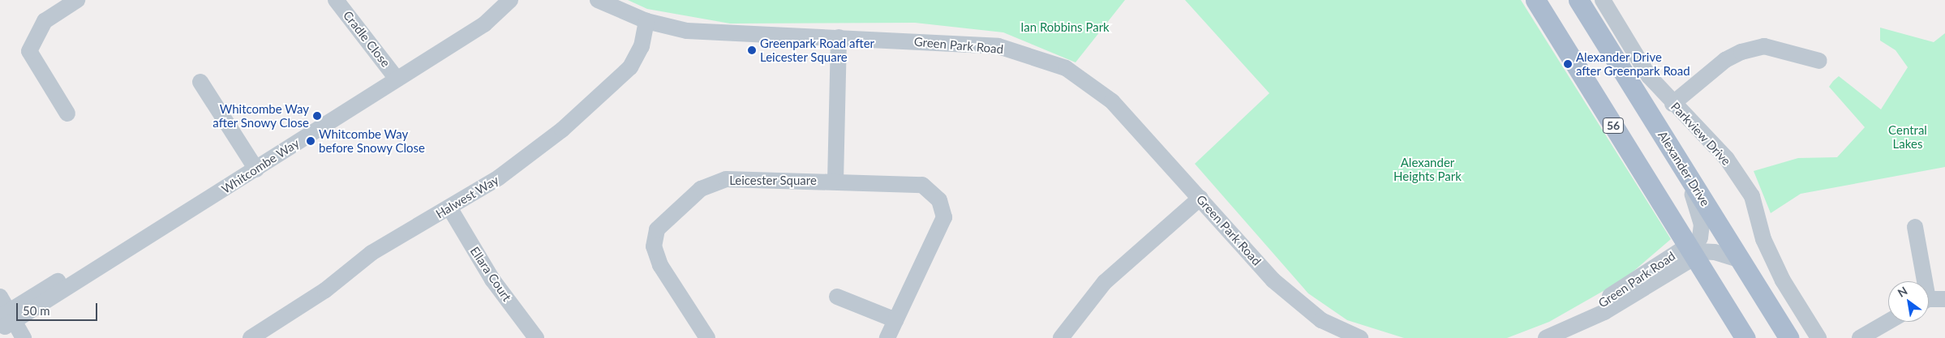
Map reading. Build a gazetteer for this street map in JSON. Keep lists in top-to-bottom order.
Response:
{
  "streets": {
    "main road": ["56", "Alexander Drive"],
    "street": [
      "Cradle Close",
      "Green Park Road",
      "Parkview Drive",
      "Whitcombe Way",
      "Leicester Square",
      "Halwest Way",
      "Ellara Court"
    ]
  },
  "crossings": [
    ["Cradle Close", "Whitcombe Way"],
    ["Green Park Road", "56"],
    ["Green Park Road", "Alexander Drive"],
    ["Green Park Road", "Halwest Way"],
    ["Halwest Way", "Ellara Court"]
  ],
  "parks": ["Ian Robbins Park", "Central Lakes", "Alexander Heights Park"],
  "places": [
    "Greenpark Road after Leicester Square",
    "Alexander Drive after Greenpark Road",
    "Whitcombe Way after Snowy Close",
    "Whitcombe Way before Snowy Close"
  ],
  "scale_bar": "50 m",
  "north": "top left"
}
